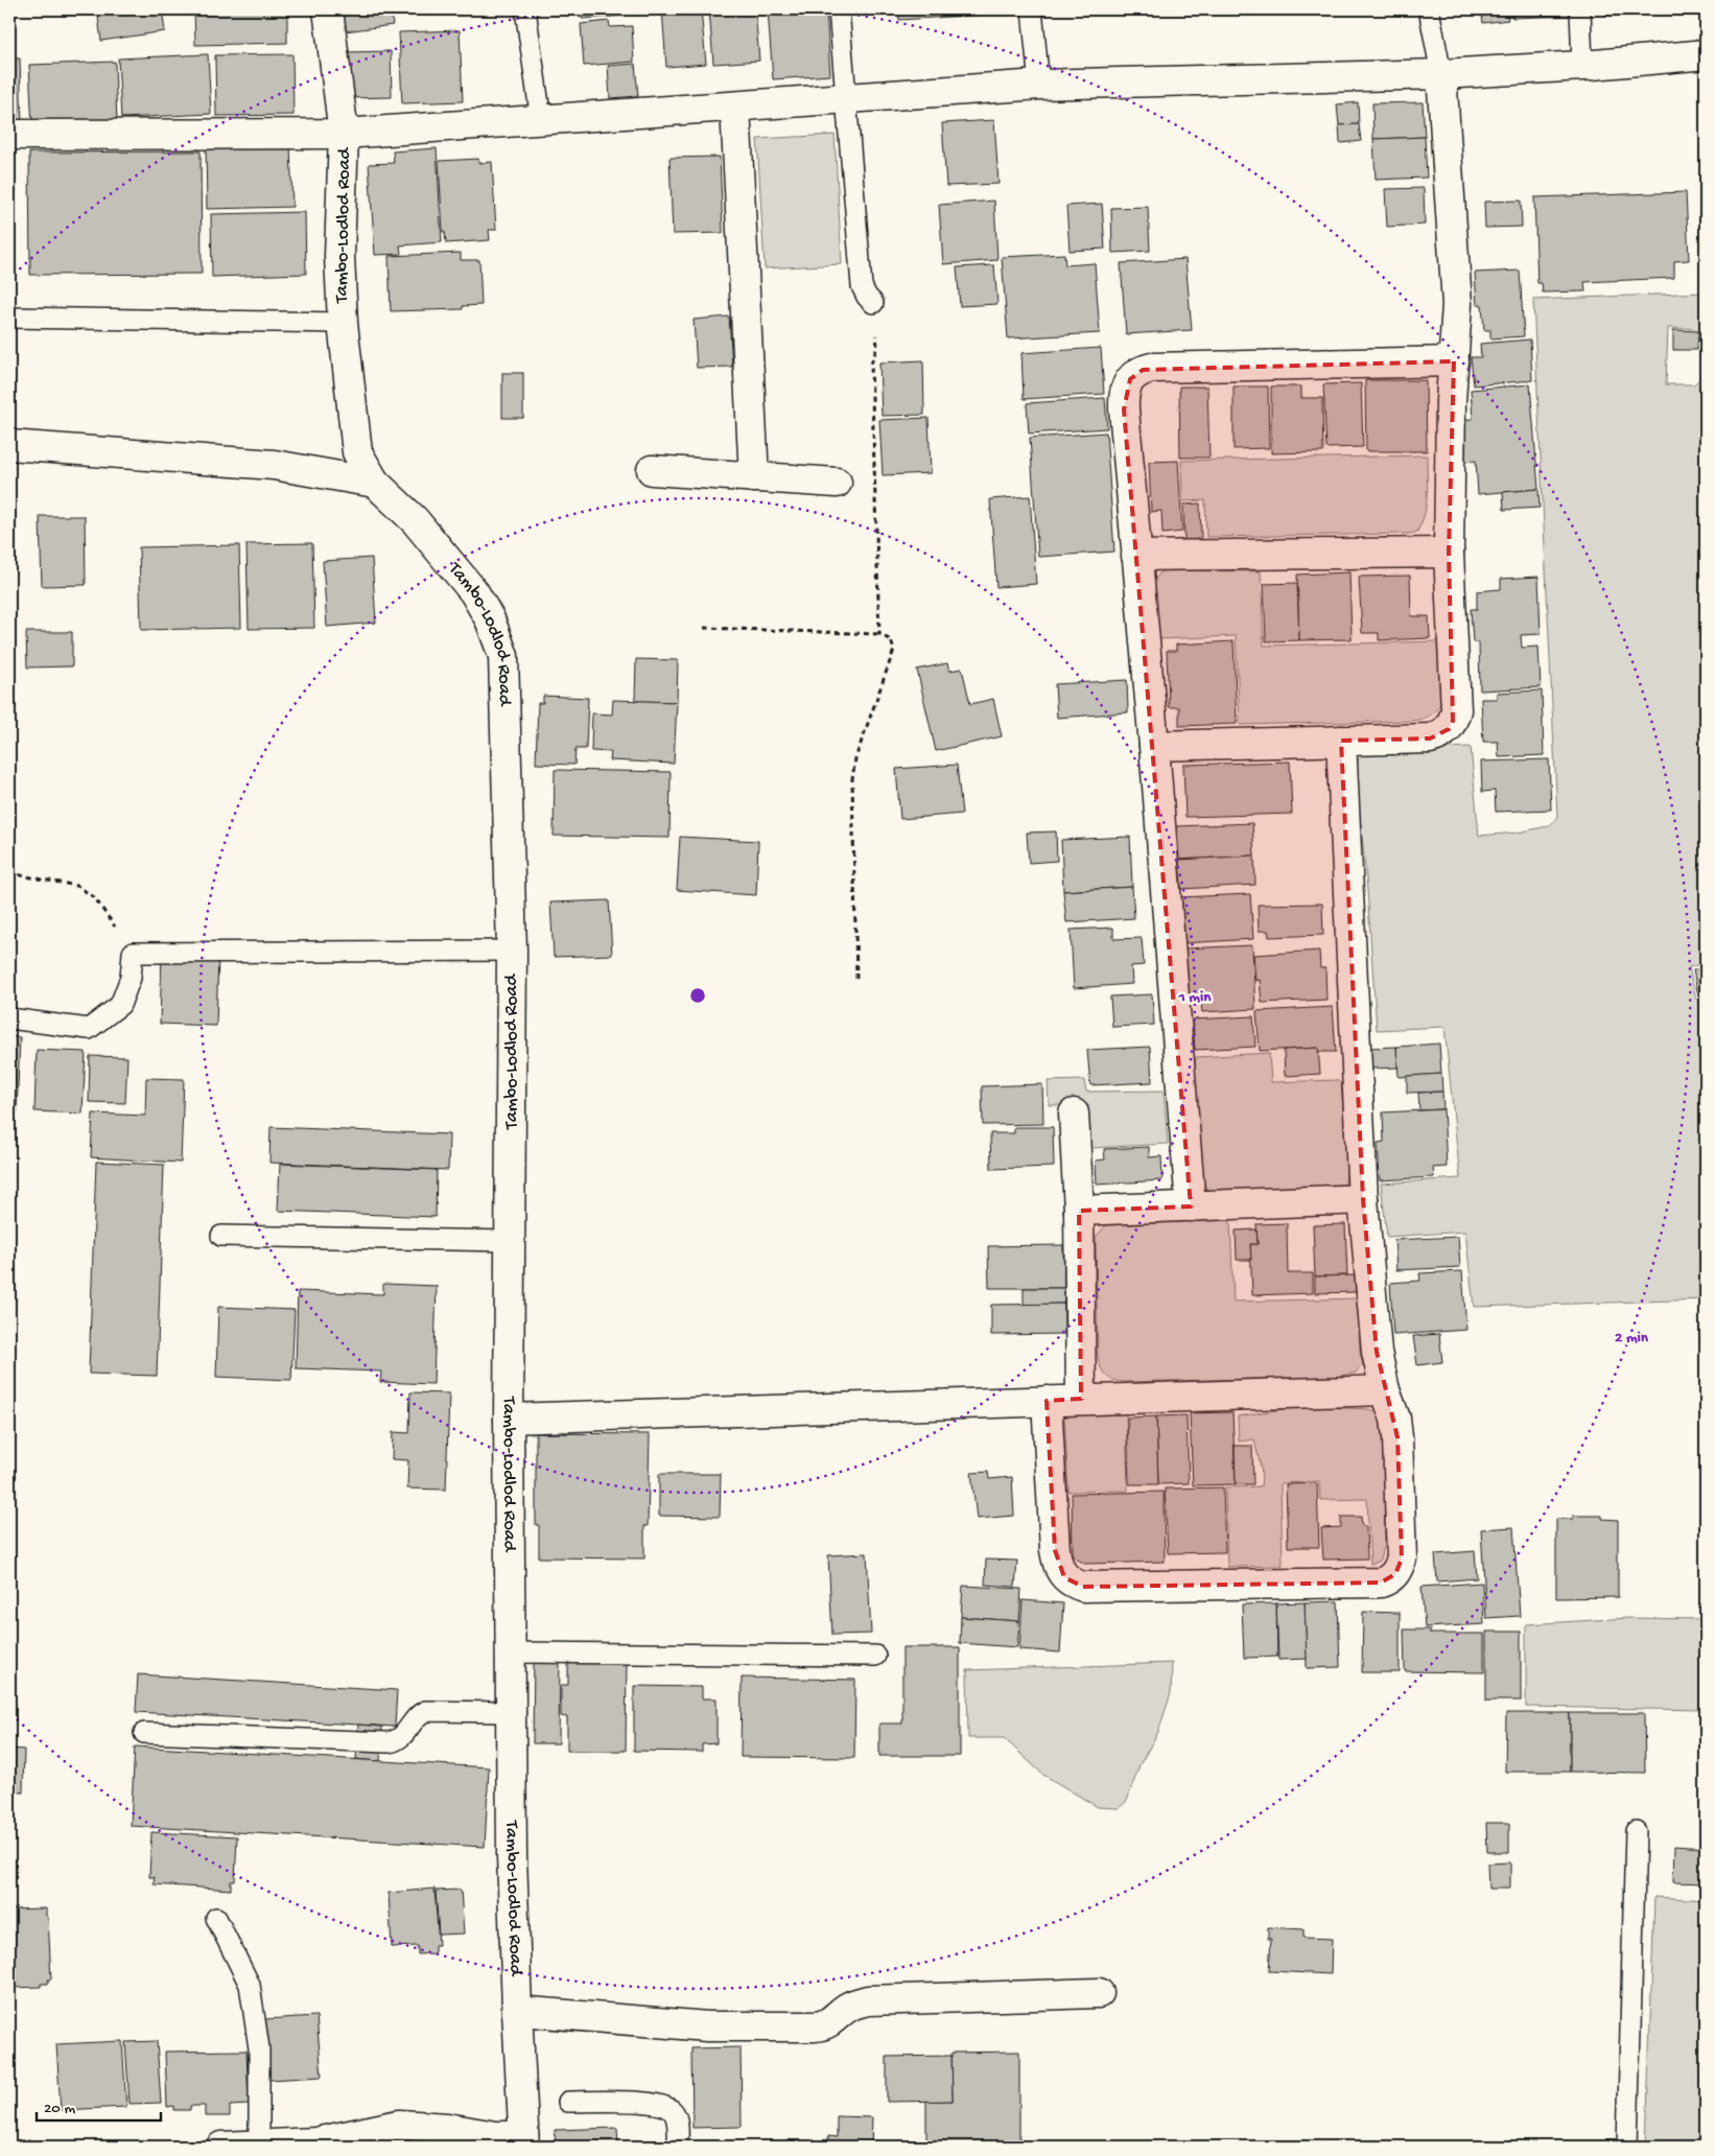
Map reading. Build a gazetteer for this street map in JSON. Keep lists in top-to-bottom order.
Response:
{
  "streets": {
    "street": ["Tambo-Lodlod Road"]
  },
  "scale_bar": "20 m",
  "rings": ["1 min", "2 min"]
}
